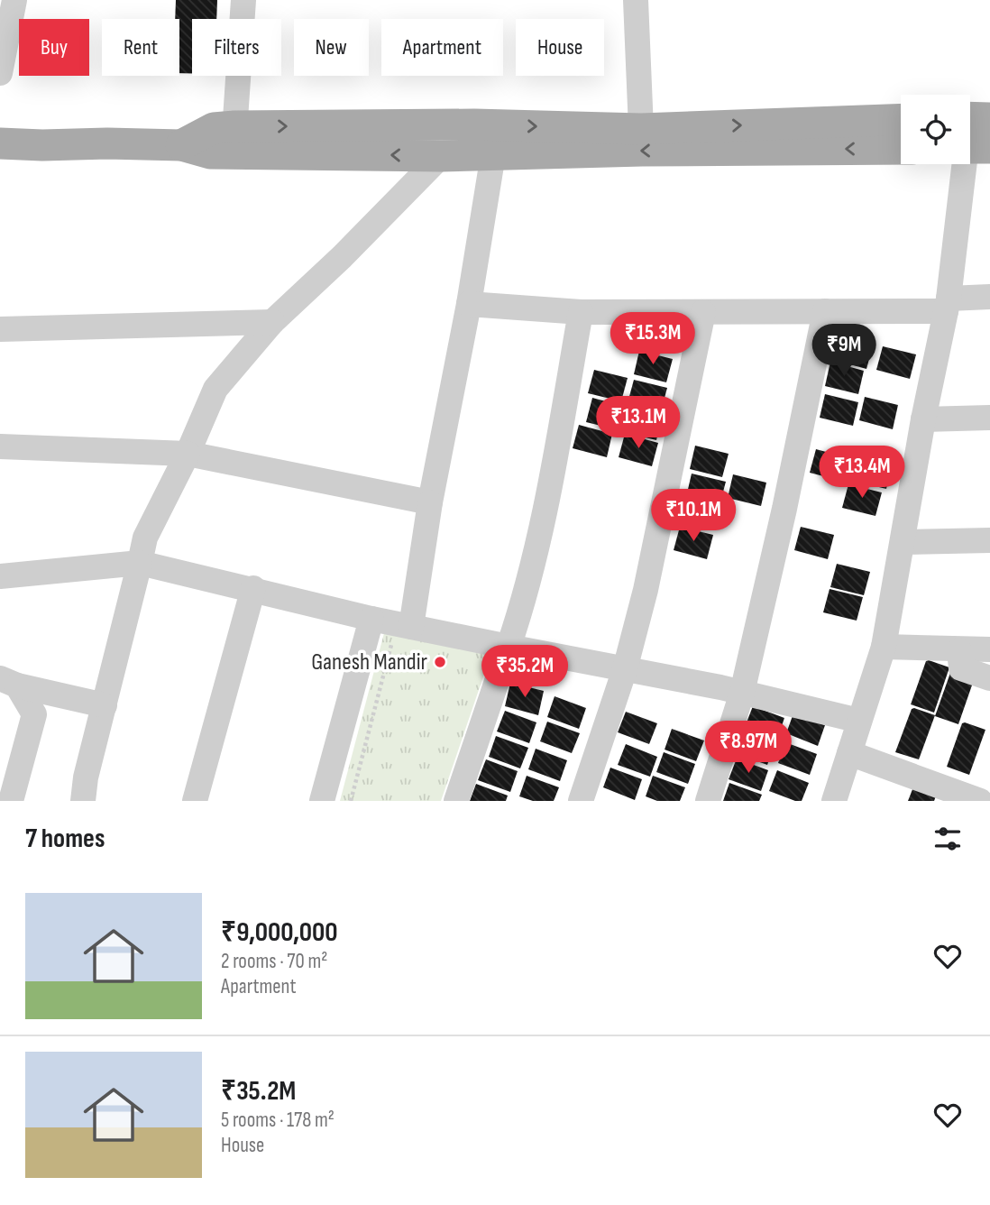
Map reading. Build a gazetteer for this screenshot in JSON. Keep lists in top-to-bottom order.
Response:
{
  "places": ["Ganesh Mandir"],
  "page": {
    "chip": [
      "Buy",
      "Rent",
      "Filters",
      "New",
      "Apartment",
      "House"
    ],
    "price": [
      "₹15.3M",
      "₹9M",
      "₹13.1M",
      "₹13.4M",
      "₹10.1M",
      "₹35.2M",
      "₹8.97M"
    ],
    "heading": "7 homes",
    "list": [
      {
        "name": "₹9,000,000",
        "note": "2 rooms · 70 m² · Apartment"
      },
      {
        "name": "₹35.2M",
        "note": "5 rooms · 178 m² · House"
      }
    ]
  }
}
